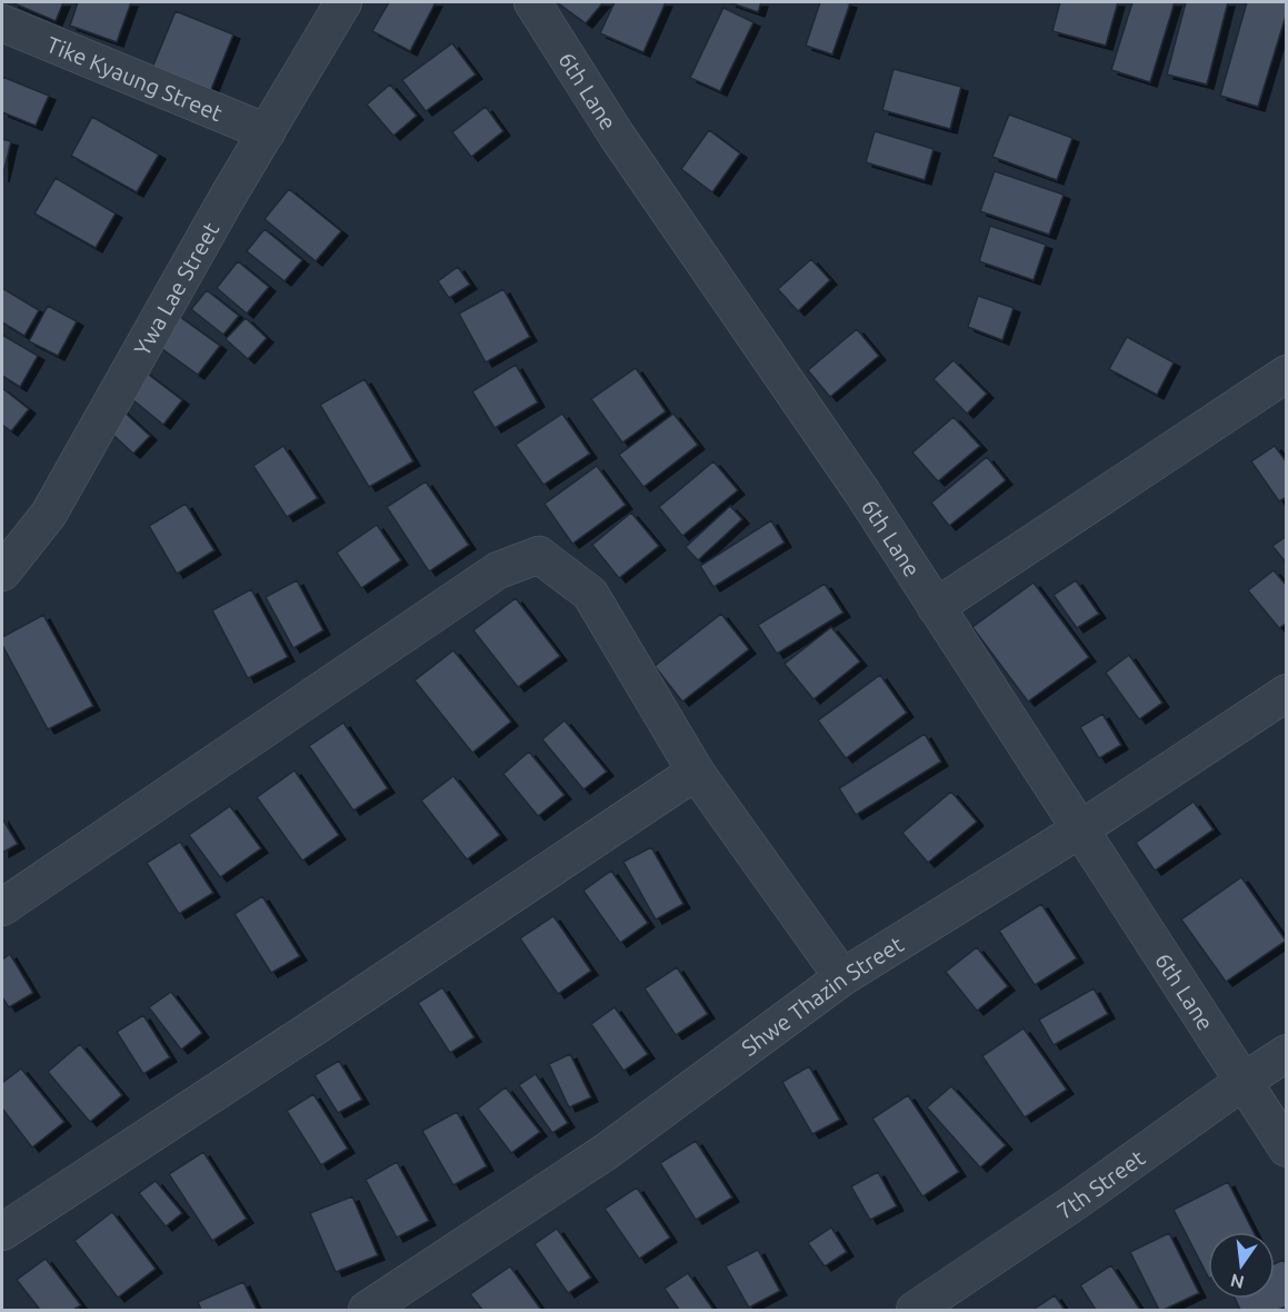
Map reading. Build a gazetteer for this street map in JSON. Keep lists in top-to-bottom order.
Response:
{
  "streets": {
    "street": [
      "Tike Kyaung Street",
      "6th Lane",
      "Ywa Lae Street",
      "Shwe Thazin Street",
      "7th Street"
    ]
  },
  "crossings": [
    ["Tike Kyaung Street", "Ywa Lae Street"],
    ["6th Lane", "Shwe Thazin Street"],
    ["6th Lane", "7th Street"]
  ],
  "north": "bottom"
}
